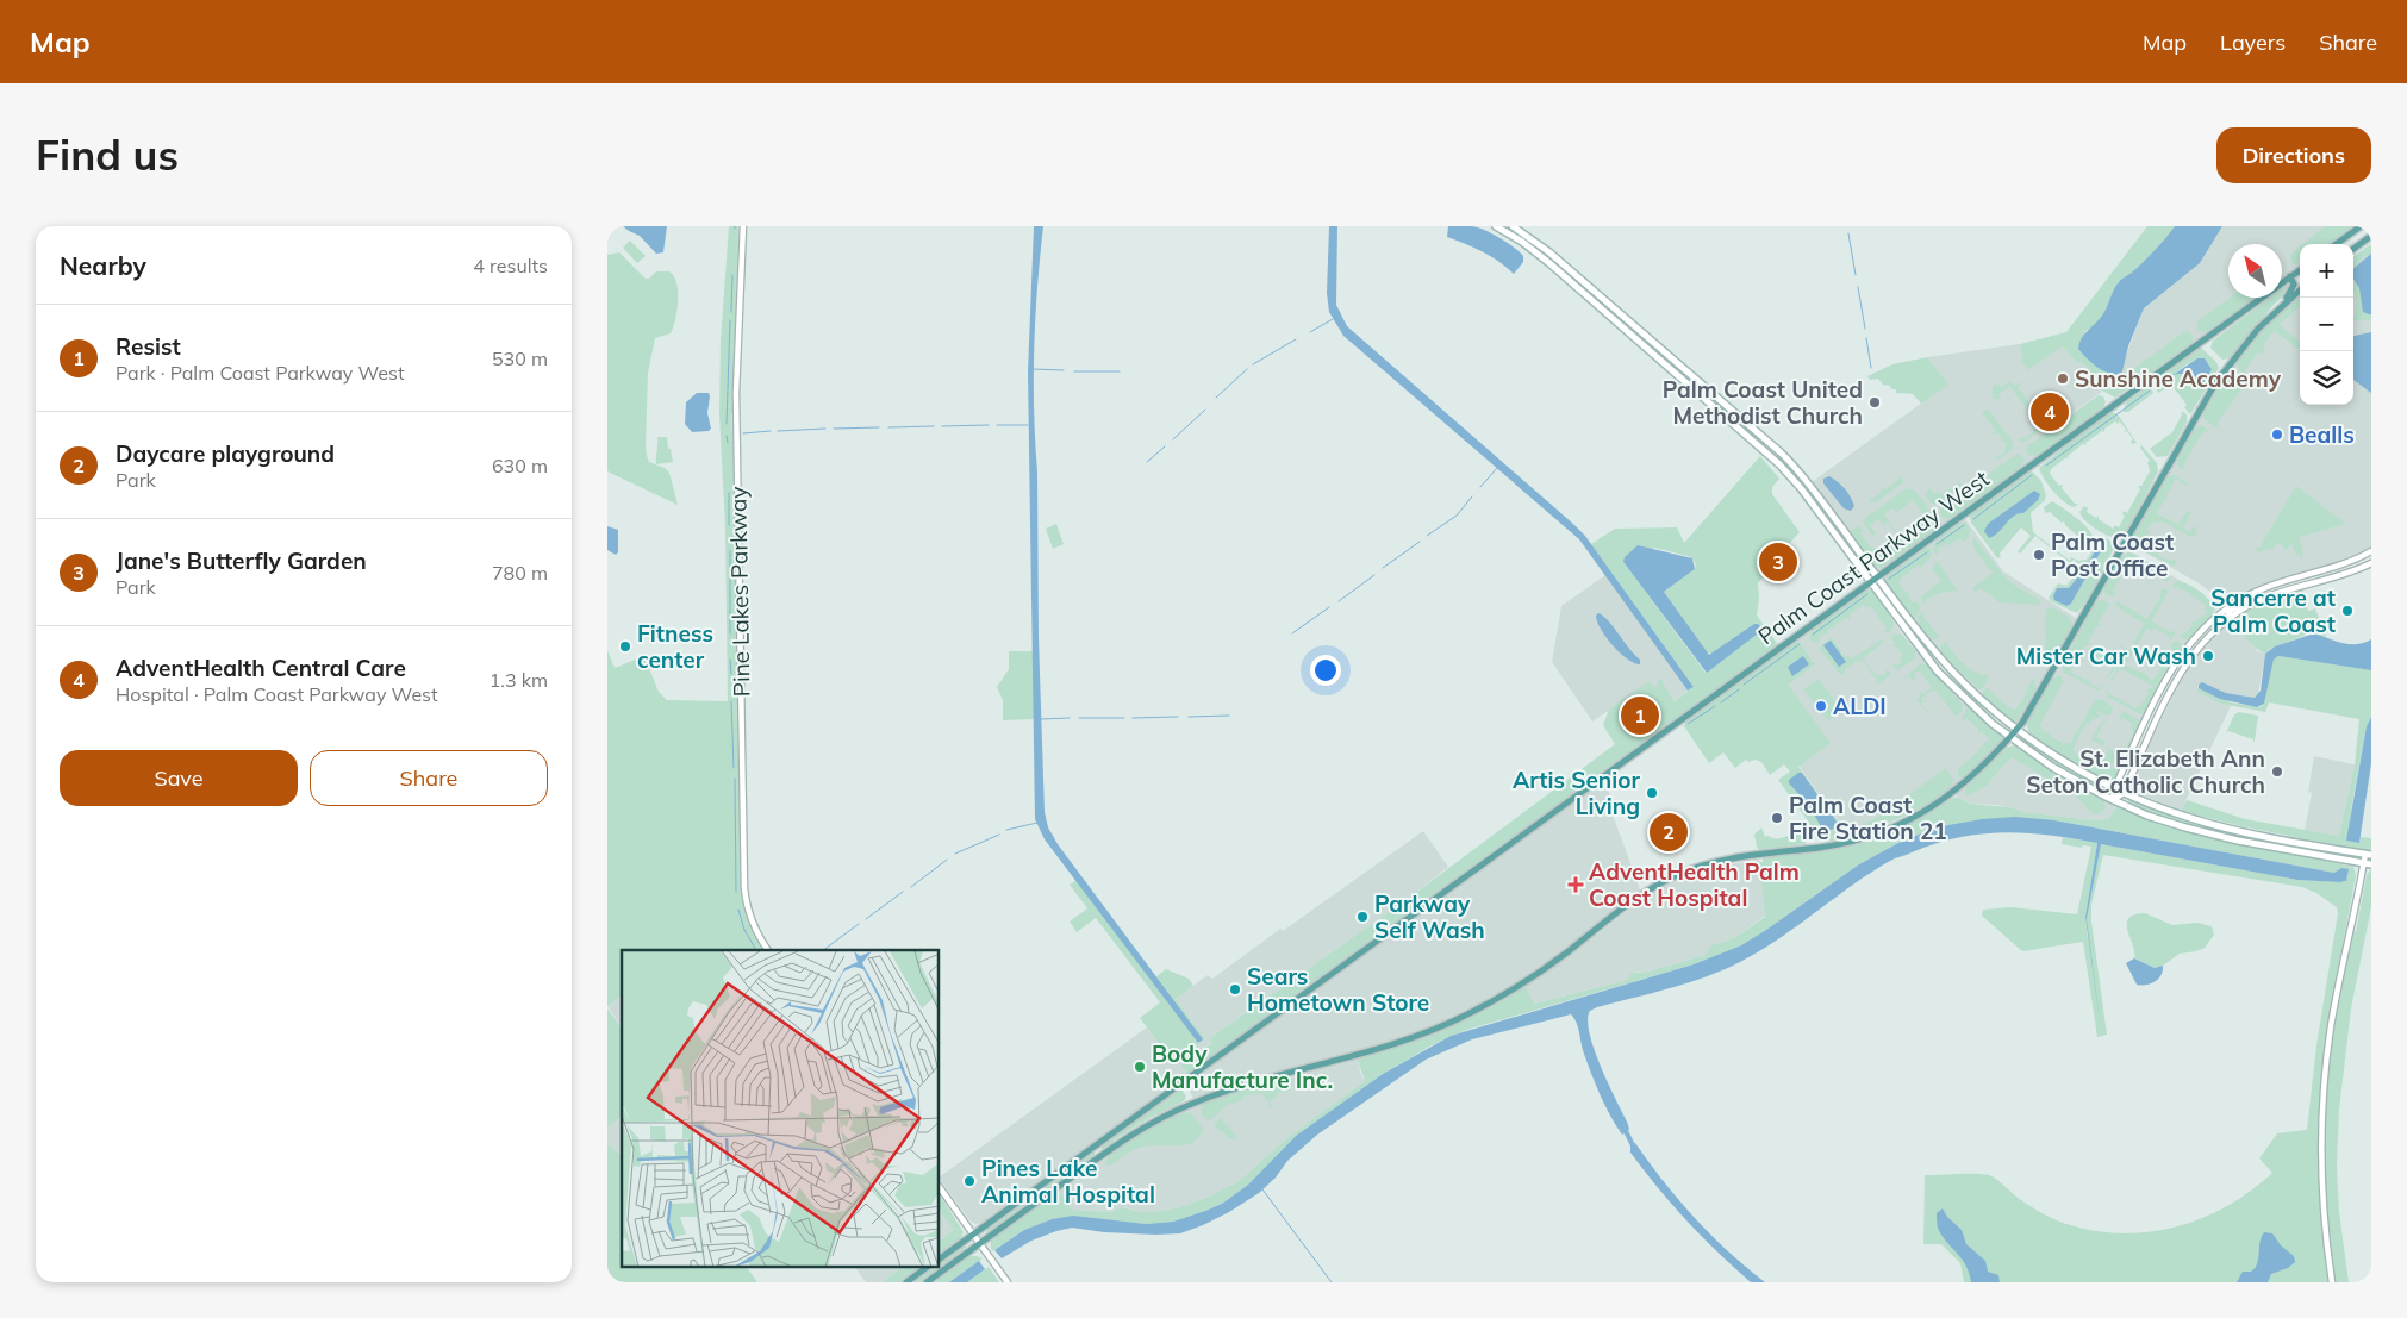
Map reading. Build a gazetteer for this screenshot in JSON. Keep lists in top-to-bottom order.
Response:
{
  "streets": {
    "main road": ["Palm Coast Parkway West"],
    "street": ["Pine Lakes Parkway"]
  },
  "places": {
    "other": [
      "Sunshine Academy",
      "Palm Coast United Methodist Church",
      "Bealls",
      "Palm Coast Post Office",
      "Sancerre at Palm Coast",
      "Fitness center",
      "Mister Car Wash",
      "ALDI",
      "St. Elizabeth Ann Seton Catholic Church",
      "Artis Senior Living",
      "Palm Coast Fire Station 21",
      "Parkway Self Wash",
      "Sears Hometown Store",
      "Body Manufacture Inc.",
      "Pines Lake Animal Hospital"
    ],
    "health": ["AdventHealth Palm Coast Hospital"]
  },
  "north": "top left",
  "page": {
    "header": "Map",
    "nav": ["Map", "Layers", "Share"],
    "buttons": [
      "Directions",
      ["Save", "Share"]
    ],
    "title": "Find us",
    "heading": ["Nearby", "4 results"],
    "map_buttons": ["+", "−"],
    "list": [
      {
        "mark": "1",
        "name": "Resist",
        "note": "Park · Palm Coast Parkway West",
        "value": "530 m"
      },
      {
        "mark": "2",
        "name": "Daycare playground",
        "note": "Park",
        "value": "630 m"
      },
      {
        "mark": "3",
        "name": "Jane's Butterfly Garden",
        "note": "Park",
        "value": "780 m"
      },
      {
        "mark": "4",
        "name": "AdventHealth Central Care",
        "note": "Hospital · Palm Coast Parkway West",
        "value": "1.3 km"
      }
    ],
    "pins": [
      "4",
      "3",
      "1",
      "2"
    ]
  }
}
